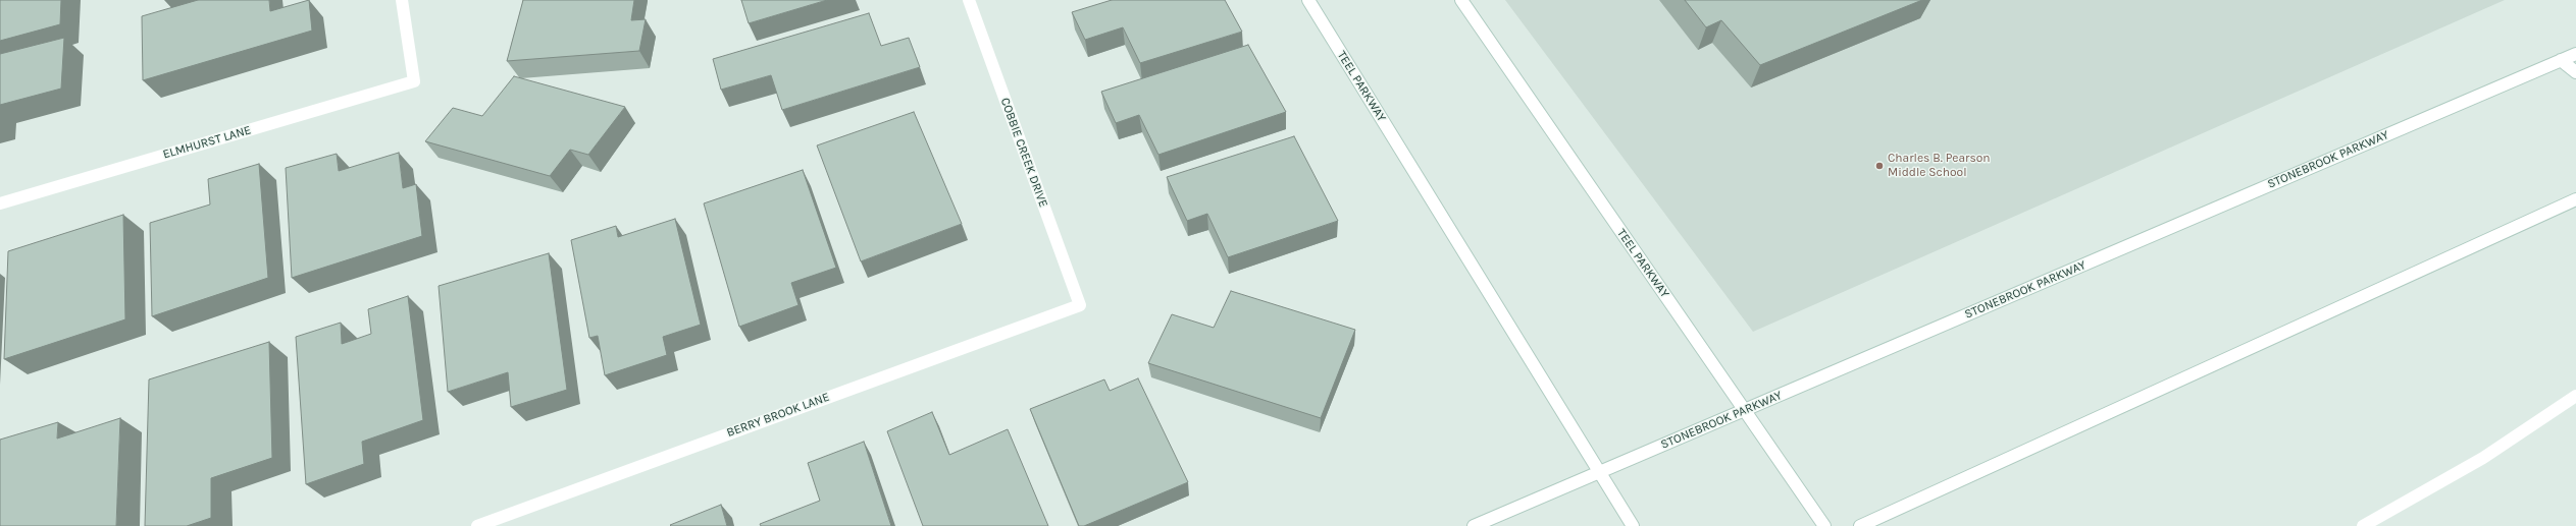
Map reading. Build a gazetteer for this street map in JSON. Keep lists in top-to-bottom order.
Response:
{
  "streets": {
    "main road": [
      "TEEL PARKWAY",
      "ELMHURST LANE",
      "COBBIE CREEK DRIVE",
      "STONEBROOK PARKWAY",
      "BERRY BROOK LANE"
    ]
  },
  "crossings": [
    ["TEEL PARKWAY", "STONEBROOK PARKWAY"],
    ["COBBIE CREEK DRIVE", "BERRY BROOK LANE"]
  ],
  "places": ["Charles B. Pearson Middle School"]
}
